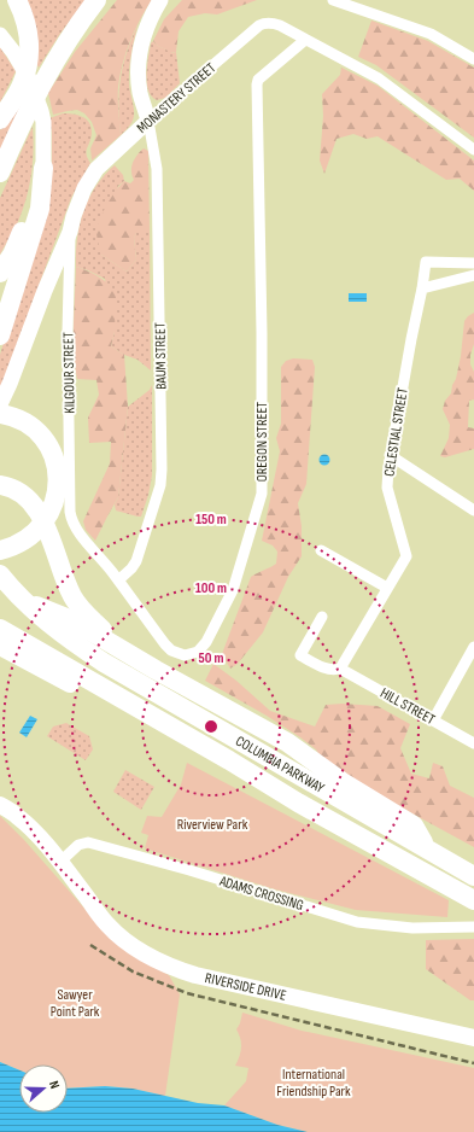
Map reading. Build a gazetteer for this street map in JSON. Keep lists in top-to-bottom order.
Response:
{
  "streets": {
    "highway": ["COLUMBIA PARKWAY"],
    "main road": ["RIVERSIDE DRIVE"],
    "street": [
      "MONASTERY STREET",
      "BAUM STREET",
      "KILGOUR STREET",
      "CELESTIAL STREET",
      "OREGON STREET",
      "HILL STREET",
      "ADAMS CROSSING"
    ]
  },
  "crossings": [
    ["MONASTERY STREET", "BAUM STREET"],
    ["MONASTERY STREET", "KILGOUR STREET"],
    ["MONASTERY STREET", "OREGON STREET"],
    ["BAUM STREET", "OREGON STREET"],
    ["KILGOUR STREET", "OREGON STREET"],
    ["CELESTIAL STREET", "HILL STREET"],
    ["ADAMS CROSSING", "RIVERSIDE DRIVE"]
  ],
  "parks": ["Riverview Park", "Sawyer Point Park", "International Friendship Park"],
  "north": "right",
  "rings": ["150 m", "100 m", "50 m"]
}
